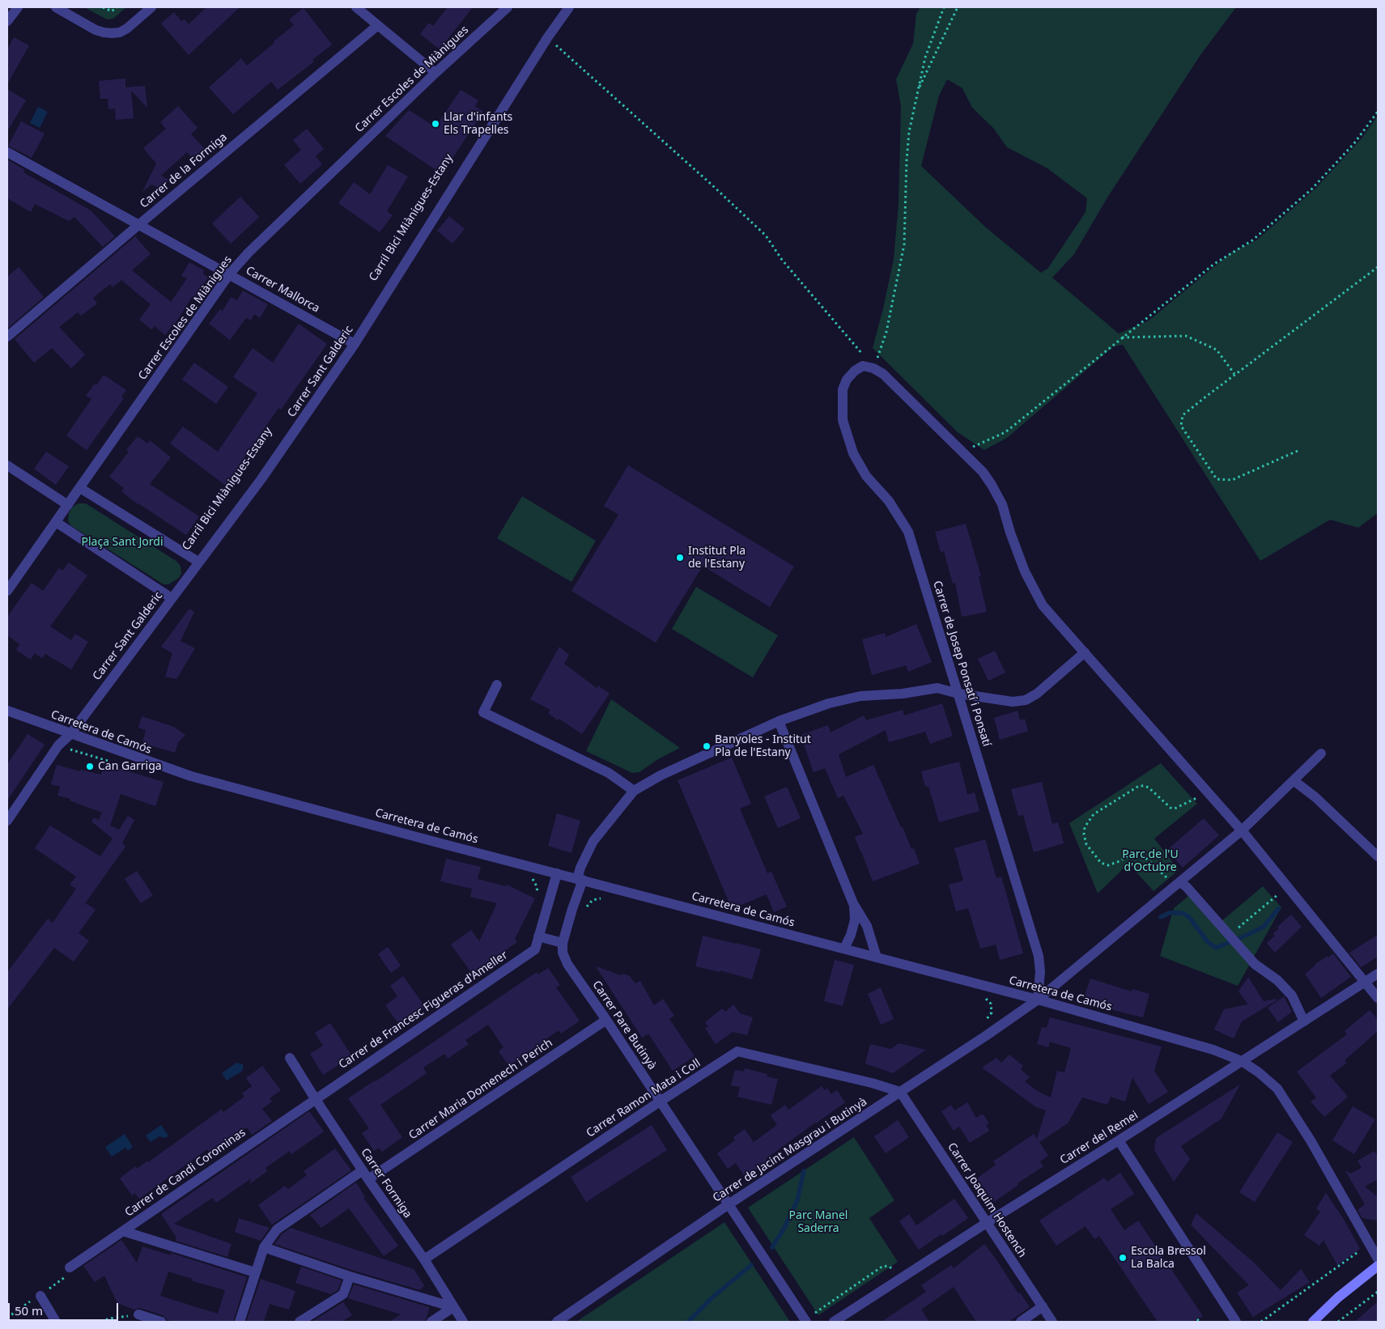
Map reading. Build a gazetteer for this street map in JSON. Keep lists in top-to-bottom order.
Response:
{
  "streets": {
    "street": [
      "Carrer Escoles de Miànigues",
      "Carrer de la Formiga",
      "Carrer Mallorca",
      "Carrer Sant Galderic",
      "Carrer de Josep Ponsatí i Ponsatí",
      "Carretera de Camós",
      "Carrer de Francesc Figueras d'Ameller",
      "Carrer Pare Butinyà",
      "Carrer Maria Domenech i Perich",
      "Carrer Ramon Mata i Coll",
      "Carrer del Remei",
      "Carrer de Jacint Masgrau i Butinyà",
      "Carrer de Candi Corominas",
      "Carrer Formiga",
      "Carrer Joaquim Hostench"
    ]
  },
  "crossings": [
    ["Carrer Escoles de Miànigues", "Carrer Mallorca"],
    ["Carrer de la Formiga", "Carrer Mallorca"],
    ["Carrer Mallorca", "Carrer Sant Galderic"],
    ["Carrer Sant Galderic", "Carretera de Camós"],
    ["Carrer de Josep Ponsatí i Ponsatí", "Carretera de Camós"],
    ["Carrer de Josep Ponsatí i Ponsatí", "Carrer de Jacint Masgrau i Butinyà"],
    ["Carretera de Camós", "Carrer de Francesc Figueras d'Ameller"],
    ["Carretera de Camós", "Carrer del Remei"],
    ["Carretera de Camós", "Carrer de Jacint Masgrau i Butinyà"],
    ["Carrer de Francesc Figueras d'Ameller", "Carrer de Candi Corominas"],
    ["Carrer de Francesc Figueras d'Ameller", "Carrer Formiga"],
    ["Carrer Pare Butinyà", "Carrer Maria Domenech i Perich"],
    ["Carrer Pare Butinyà", "Carrer Ramon Mata i Coll"],
    ["Carrer Pare Butinyà", "Carrer de Jacint Masgrau i Butinyà"],
    ["Carrer Maria Domenech i Perich", "Carrer Formiga"],
    ["Carrer Ramon Mata i Coll", "Carrer de Jacint Masgrau i Butinyà"],
    ["Carrer Ramon Mata i Coll", "Carrer Formiga"],
    ["Carrer Ramon Mata i Coll", "Carrer Joaquim Hostench"],
    ["Carrer del Remei", "Carrer Joaquim Hostench"],
    ["Carrer de Jacint Masgrau i Butinyà", "Carrer Joaquim Hostench"],
    ["Carrer de Candi Corominas", "Carrer Formiga"]
  ],
  "parks": ["Plaça Sant Jordi", "Parc de l'U d'Octubre", "Parc Manel Saderra"],
  "places": [
    "Llar d'infants Els Trapelles",
    "Institut Pla de l'Estany",
    "Banyoles - Institut Pla de l'Estany",
    "Can Garriga",
    "Escola Bressol La Balca"
  ],
  "scale_bar": "50 m"
}
